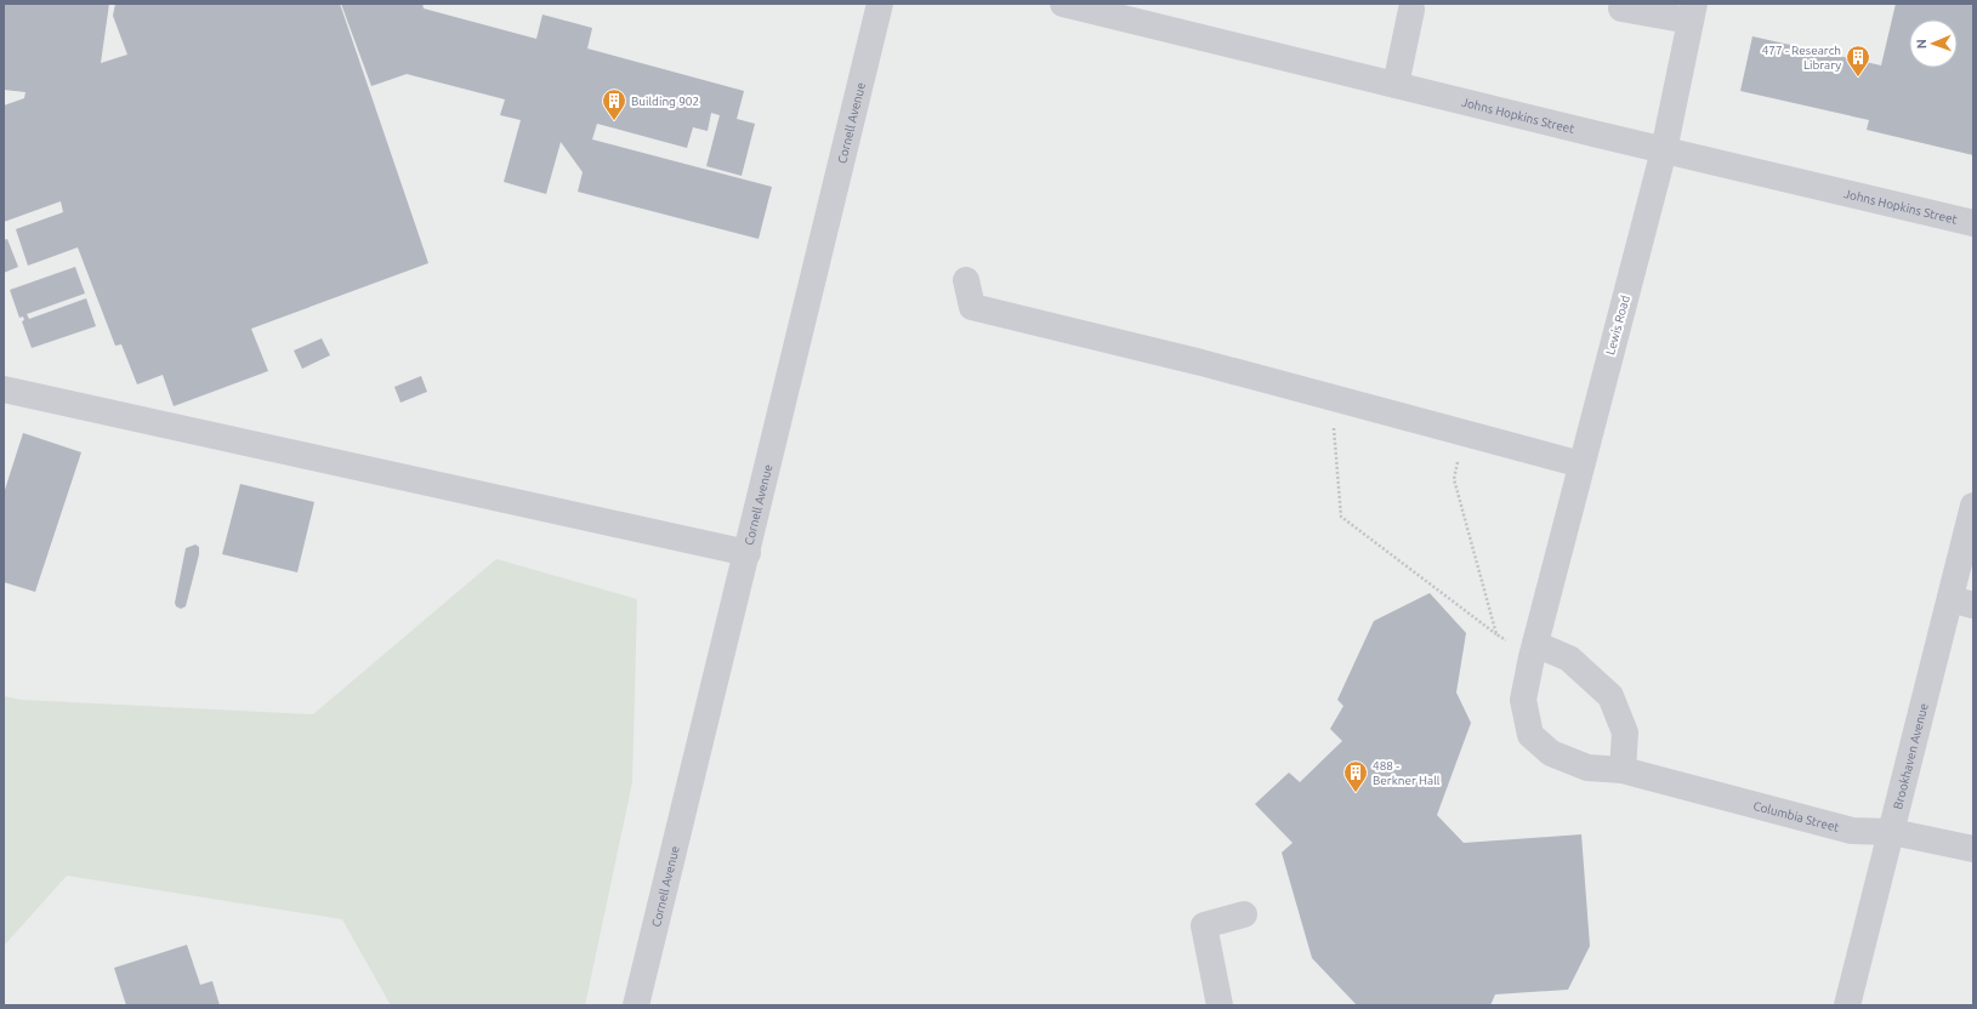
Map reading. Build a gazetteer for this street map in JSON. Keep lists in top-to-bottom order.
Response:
{
  "streets": {
    "street": [
      "Johns Hopkins Street",
      "Cornell Avenue",
      "Lewis Road",
      "Brookhaven Avenue",
      "Columbia Street"
    ]
  },
  "crossings": [
    ["Johns Hopkins Street", "Lewis Road"],
    ["Lewis Road", "Columbia Street"],
    ["Brookhaven Avenue", "Columbia Street"]
  ],
  "places": {
    "building": ["477 - Research Library", "Building 902", "488 - Berkner Hall"]
  },
  "north": "left"
}
